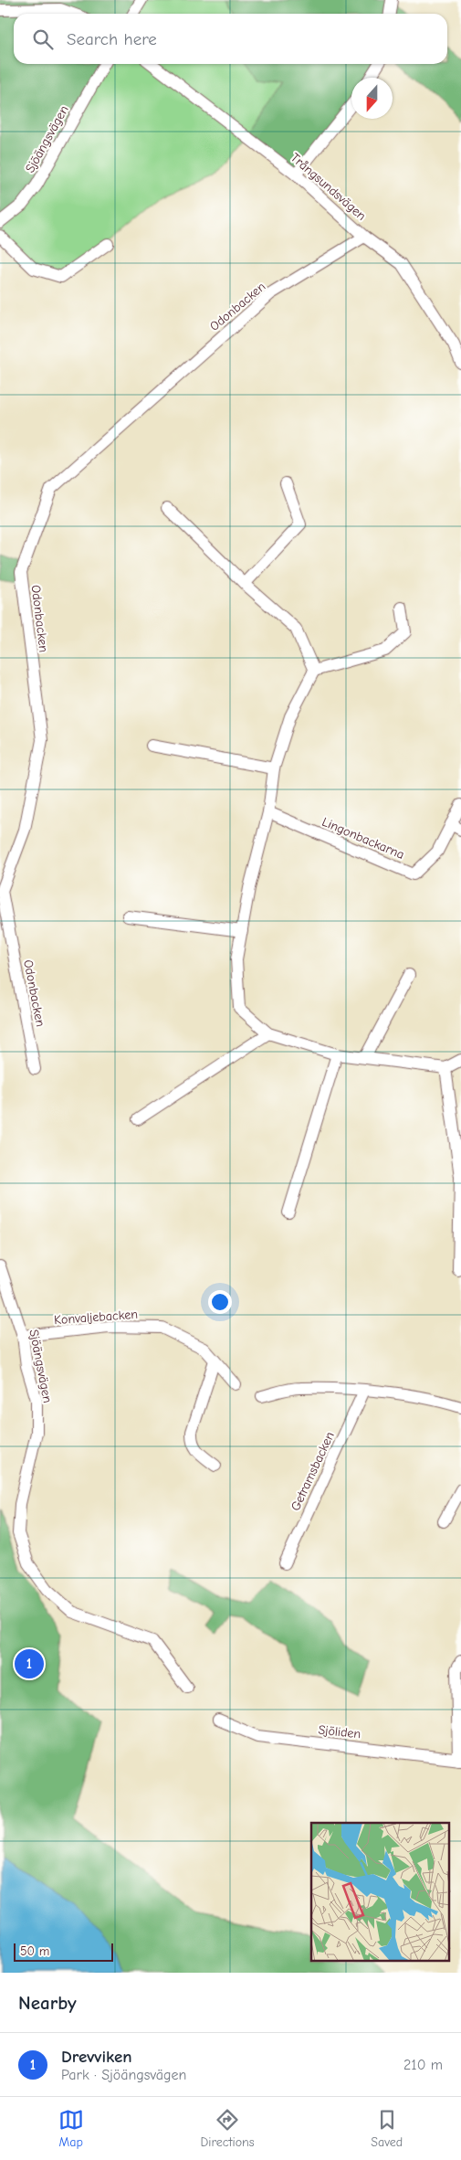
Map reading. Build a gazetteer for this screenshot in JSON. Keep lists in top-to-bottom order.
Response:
{
  "streets": {
    "street": [
      "Sjöängsvägen",
      "Trångsundsvägen",
      "Odonbacken",
      "Lingonbackarna",
      "Konvaljebacken",
      "Getramsbacken",
      "Sjöliden"
    ]
  },
  "crossings": [
    ["Sjöängsvägen", "Konvaljebacken"],
    ["Trångsundsvägen", "Odonbacken"]
  ],
  "scale_bar": "50 m",
  "north": "bottom",
  "page": {
    "search": "Search here",
    "pins": "1",
    "scale": "50 m",
    "heading": "Nearby",
    "list": [
      {
        "mark": "1",
        "name": "Drevviken",
        "note": "Park · Sjöängsvägen",
        "value": "210 m"
      }
    ],
    "nav": ["Map", "Directions", "Saved"]
  }
}
